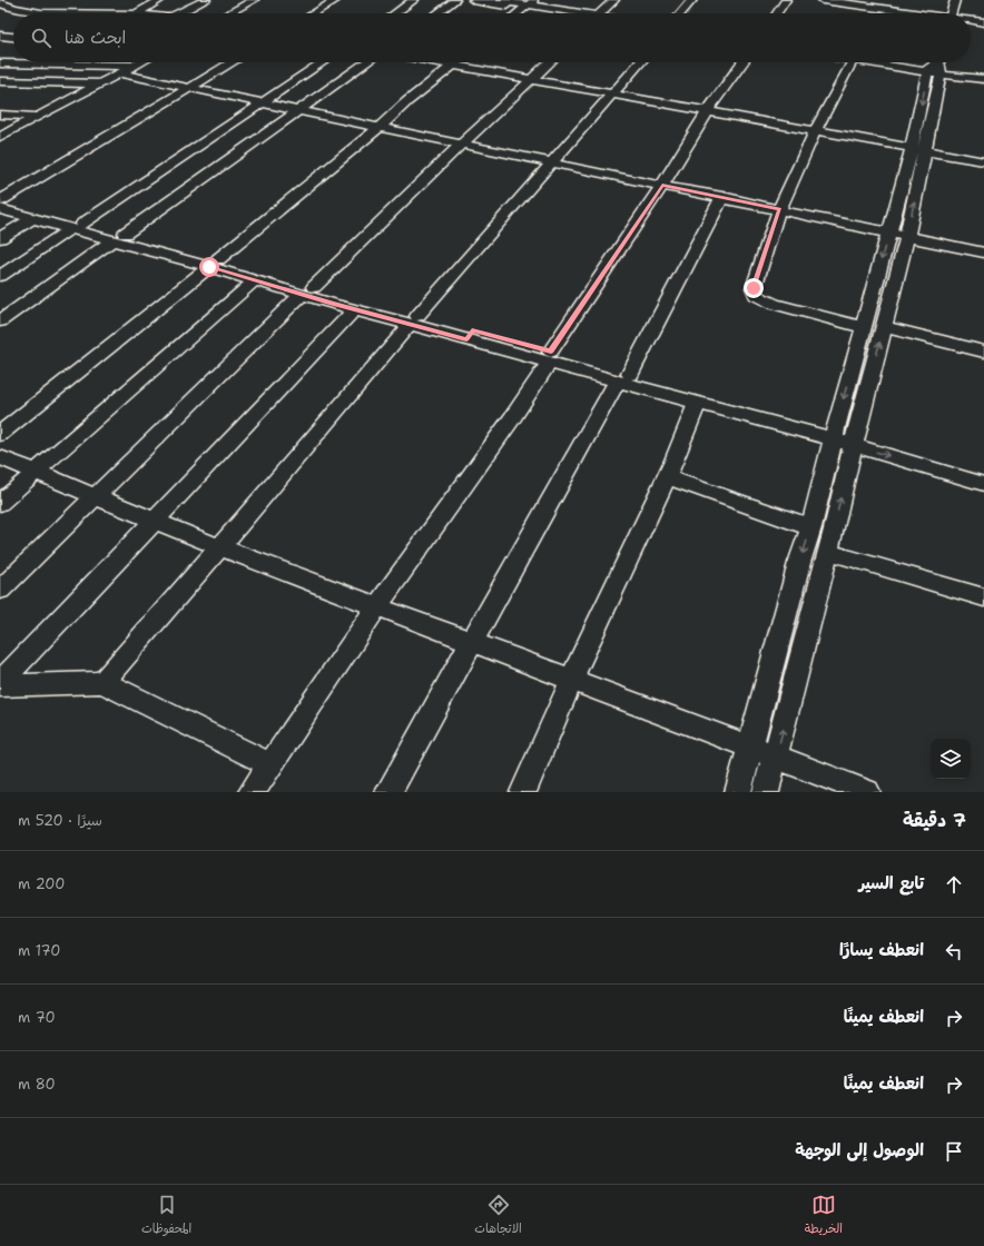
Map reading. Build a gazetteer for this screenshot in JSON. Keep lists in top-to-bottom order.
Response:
{
  "page": {
    "search": "ابحث هنا",
    "heading": ["7 دقيقة", "سيرًا · 520 m"],
    "list": [
      ["تابع السير", "200 m"],
      ["انعطف يسارًا", "170 m"],
      ["انعطف يمينًا", "70 m"],
      ["انعطف يمينًا", "80 m"],
      "الوصول إلى الوجهة"
    ],
    "nav": ["الخريطة", "الاتجاهات", "المحفوظات"]
  }
}
